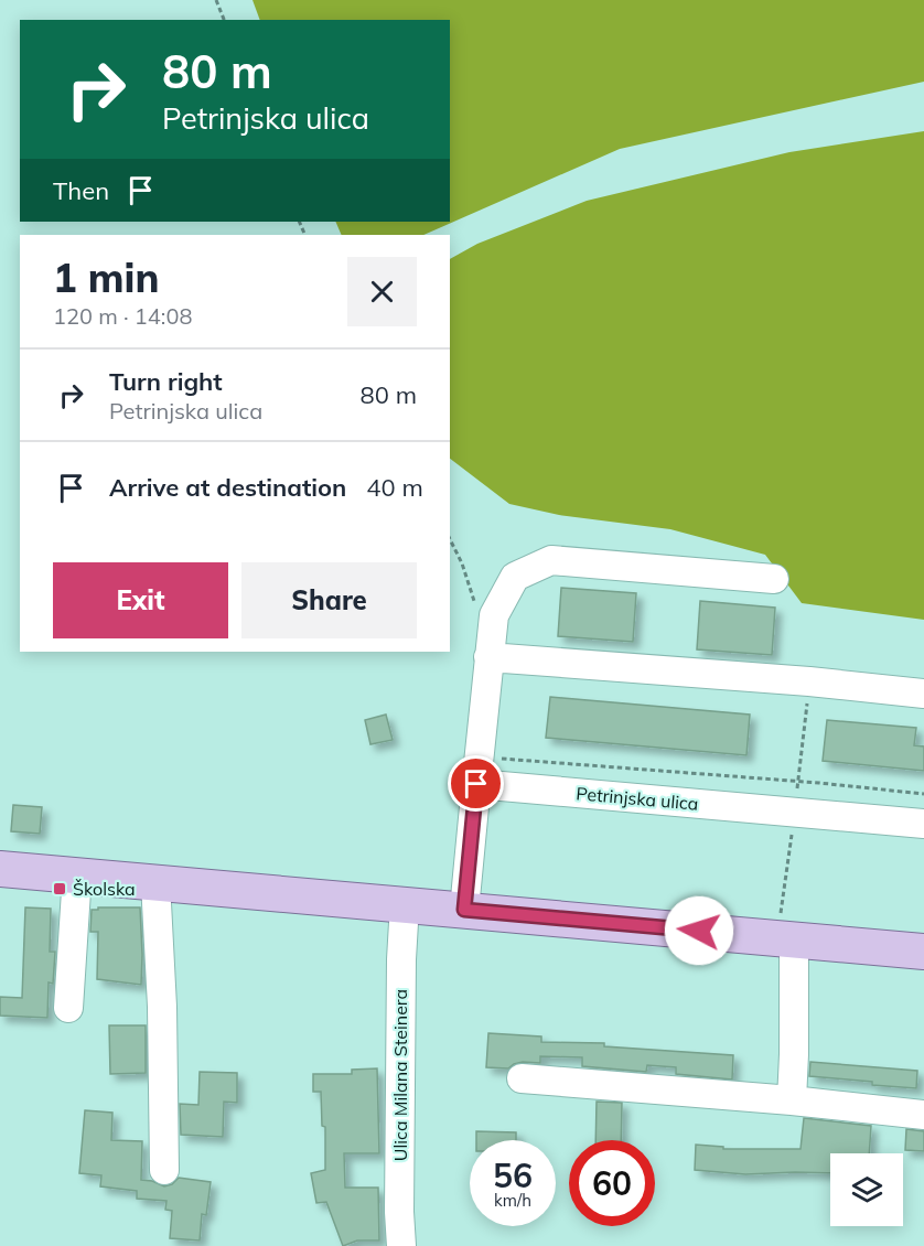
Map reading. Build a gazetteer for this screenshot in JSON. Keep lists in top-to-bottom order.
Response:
{
  "streets": {
    "street": ["Petrinjska ulica", "Ulica Milana Steinera"]
  },
  "places": {
    "transit": ["Školska"]
  },
  "page": {
    "turn": ["80 m", "Petrinjska ulica"],
    "then": "Then",
    "heading": ["1 min", "120 m · 14:08"],
    "list": [
      {
        "name": "Turn right",
        "note": "Petrinjska ulica",
        "value": "80 m"
      },
      {
        "name": "Arrive at destination",
        "value": "40 m"
      }
    ],
    "buttons": ["Exit", "Share"],
    "speed": "56 km/h",
    "limit": "60"
  }
}
